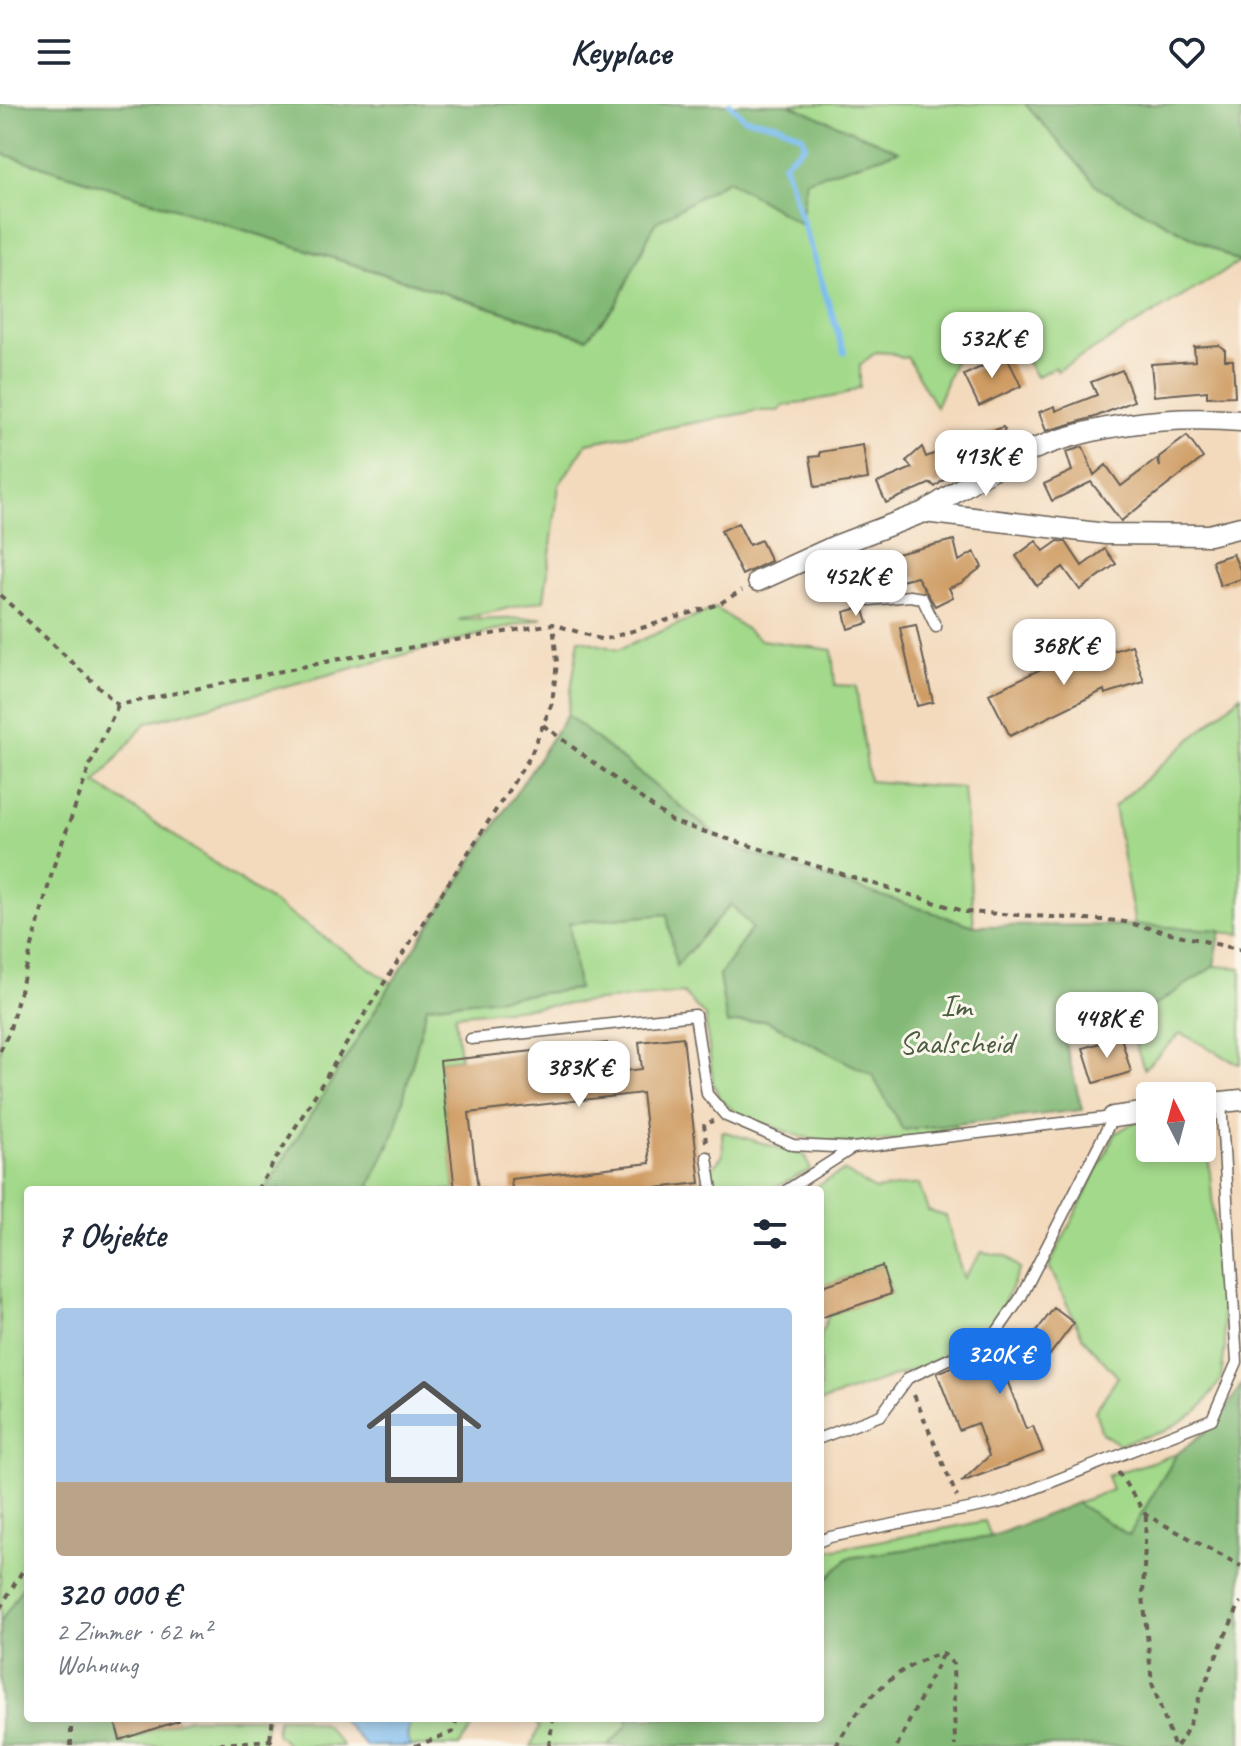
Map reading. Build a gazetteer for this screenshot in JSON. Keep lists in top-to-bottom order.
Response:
{
  "parks": ["Im Saalscheid"],
  "north": "top",
  "page": {
    "header": "Keyplace",
    "price": [
      "532K €",
      "413K €",
      "452K €",
      "368K €",
      "448K €",
      "383K €",
      "320K €"
    ],
    "heading": "7 Objekte",
    "list": [
      {
        "name": "320 000 €",
        "note": "2 Zimmer · 62 m² · Wohnung"
      }
    ]
  }
}
